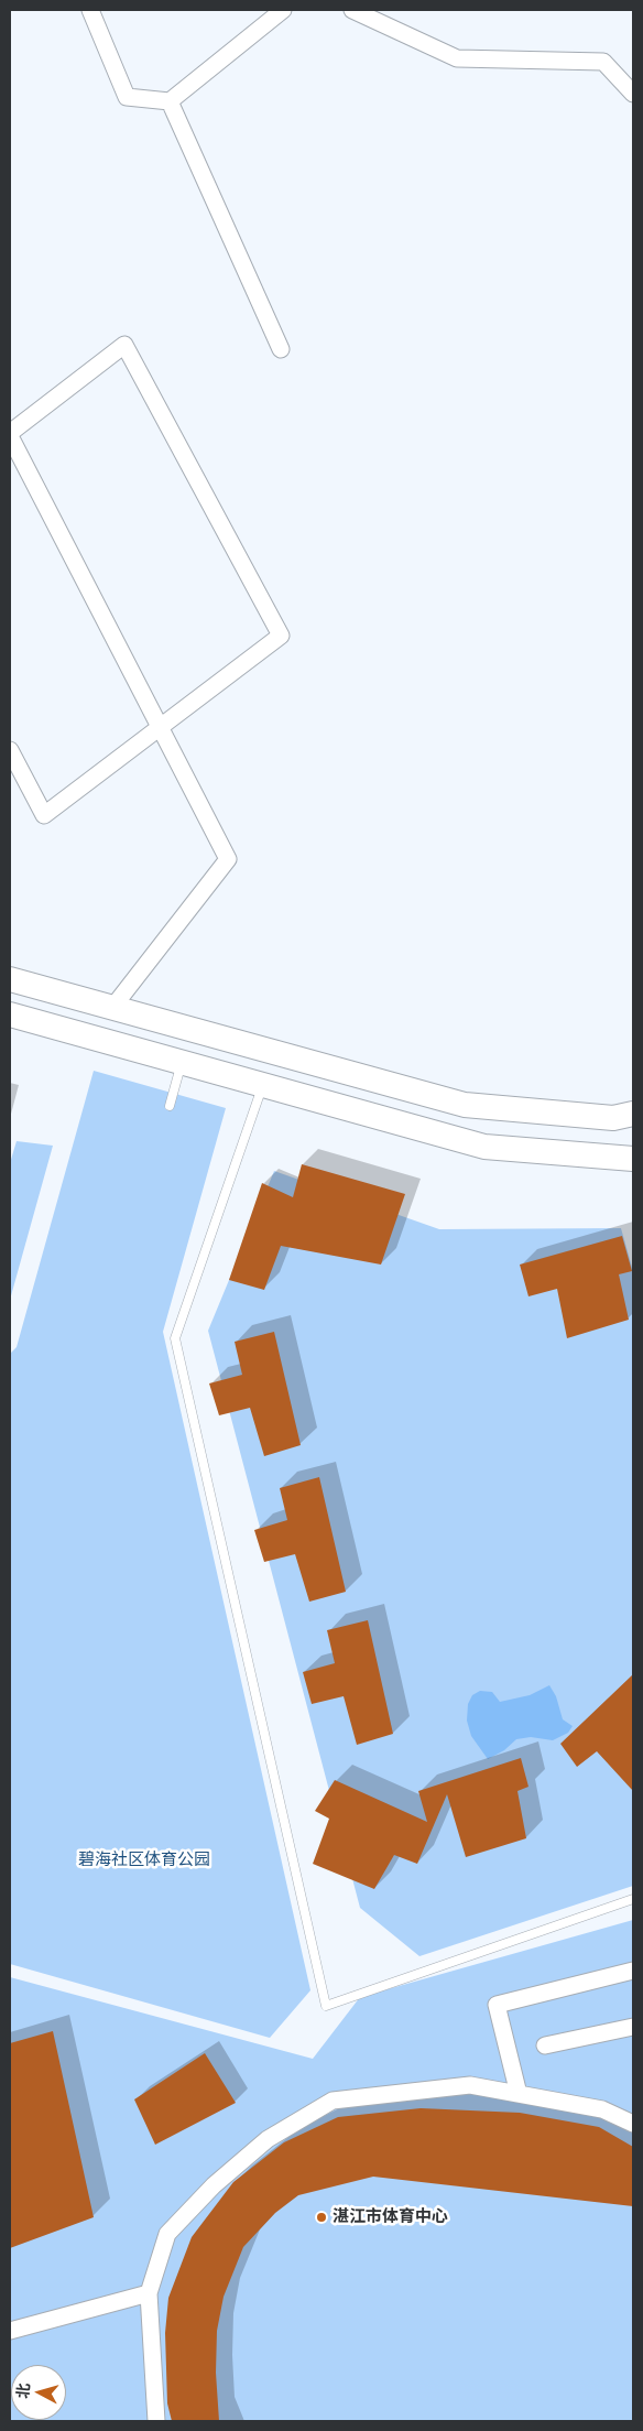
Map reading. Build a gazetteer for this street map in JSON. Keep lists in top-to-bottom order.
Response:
{
  "parks": ["碧海社区体育公园"],
  "places": ["湛江市体育中心"],
  "north": "left"
}
